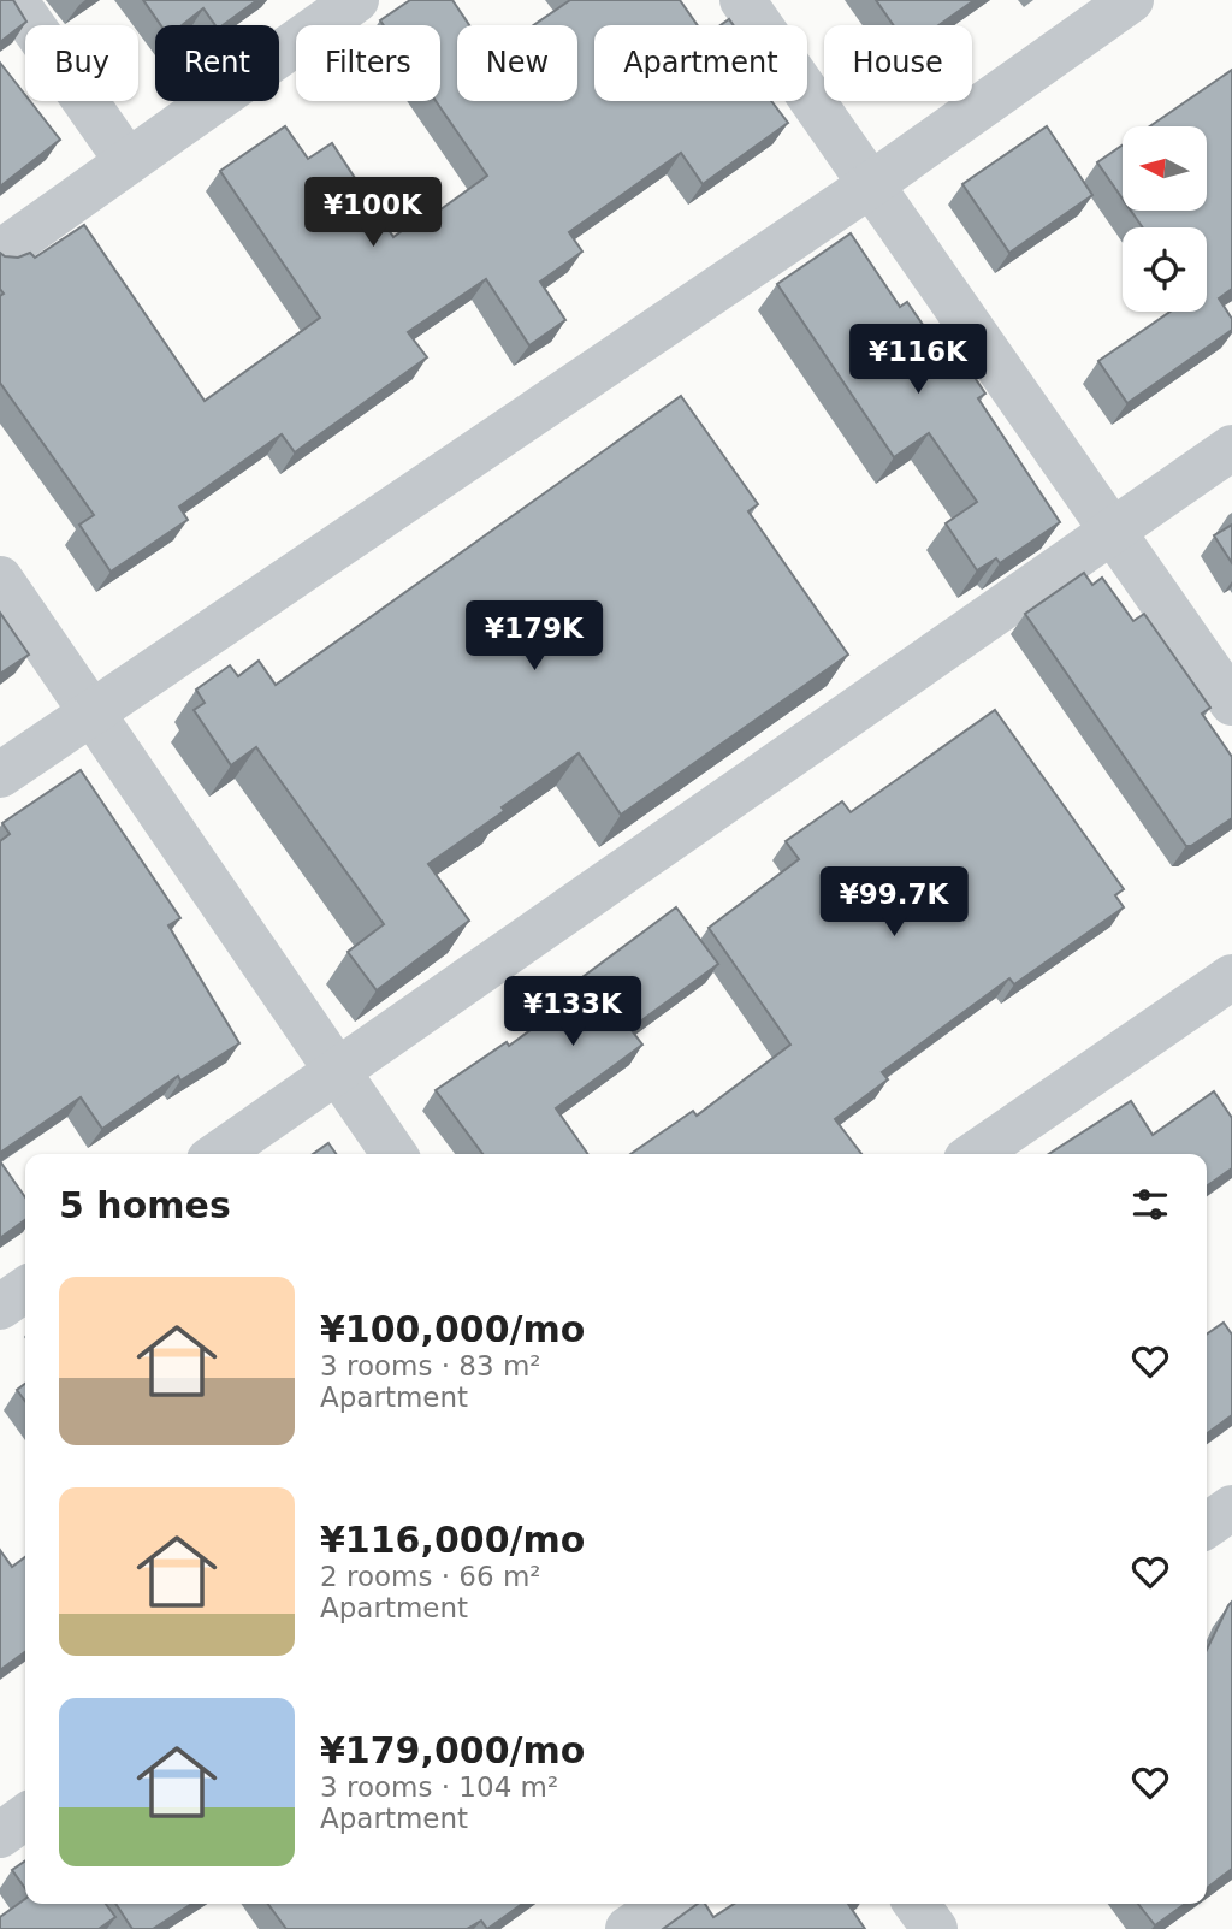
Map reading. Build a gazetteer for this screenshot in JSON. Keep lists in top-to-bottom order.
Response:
{
  "north": "left",
  "page": {
    "chip": [
      "Buy",
      "Rent",
      "Filters",
      "New",
      "Apartment",
      "House"
    ],
    "price": [
      "¥100K",
      "¥116K",
      "¥179K",
      "¥99.7K",
      "¥133K"
    ],
    "heading": "5 homes",
    "list": [
      {
        "name": "¥100,000/mo",
        "note": "3 rooms · 83 m² · Apartment"
      },
      {
        "name": "¥116,000/mo",
        "note": "2 rooms · 66 m² · Apartment"
      },
      {
        "name": "¥179,000/mo",
        "note": "3 rooms · 104 m² · Apartment"
      }
    ]
  }
}
